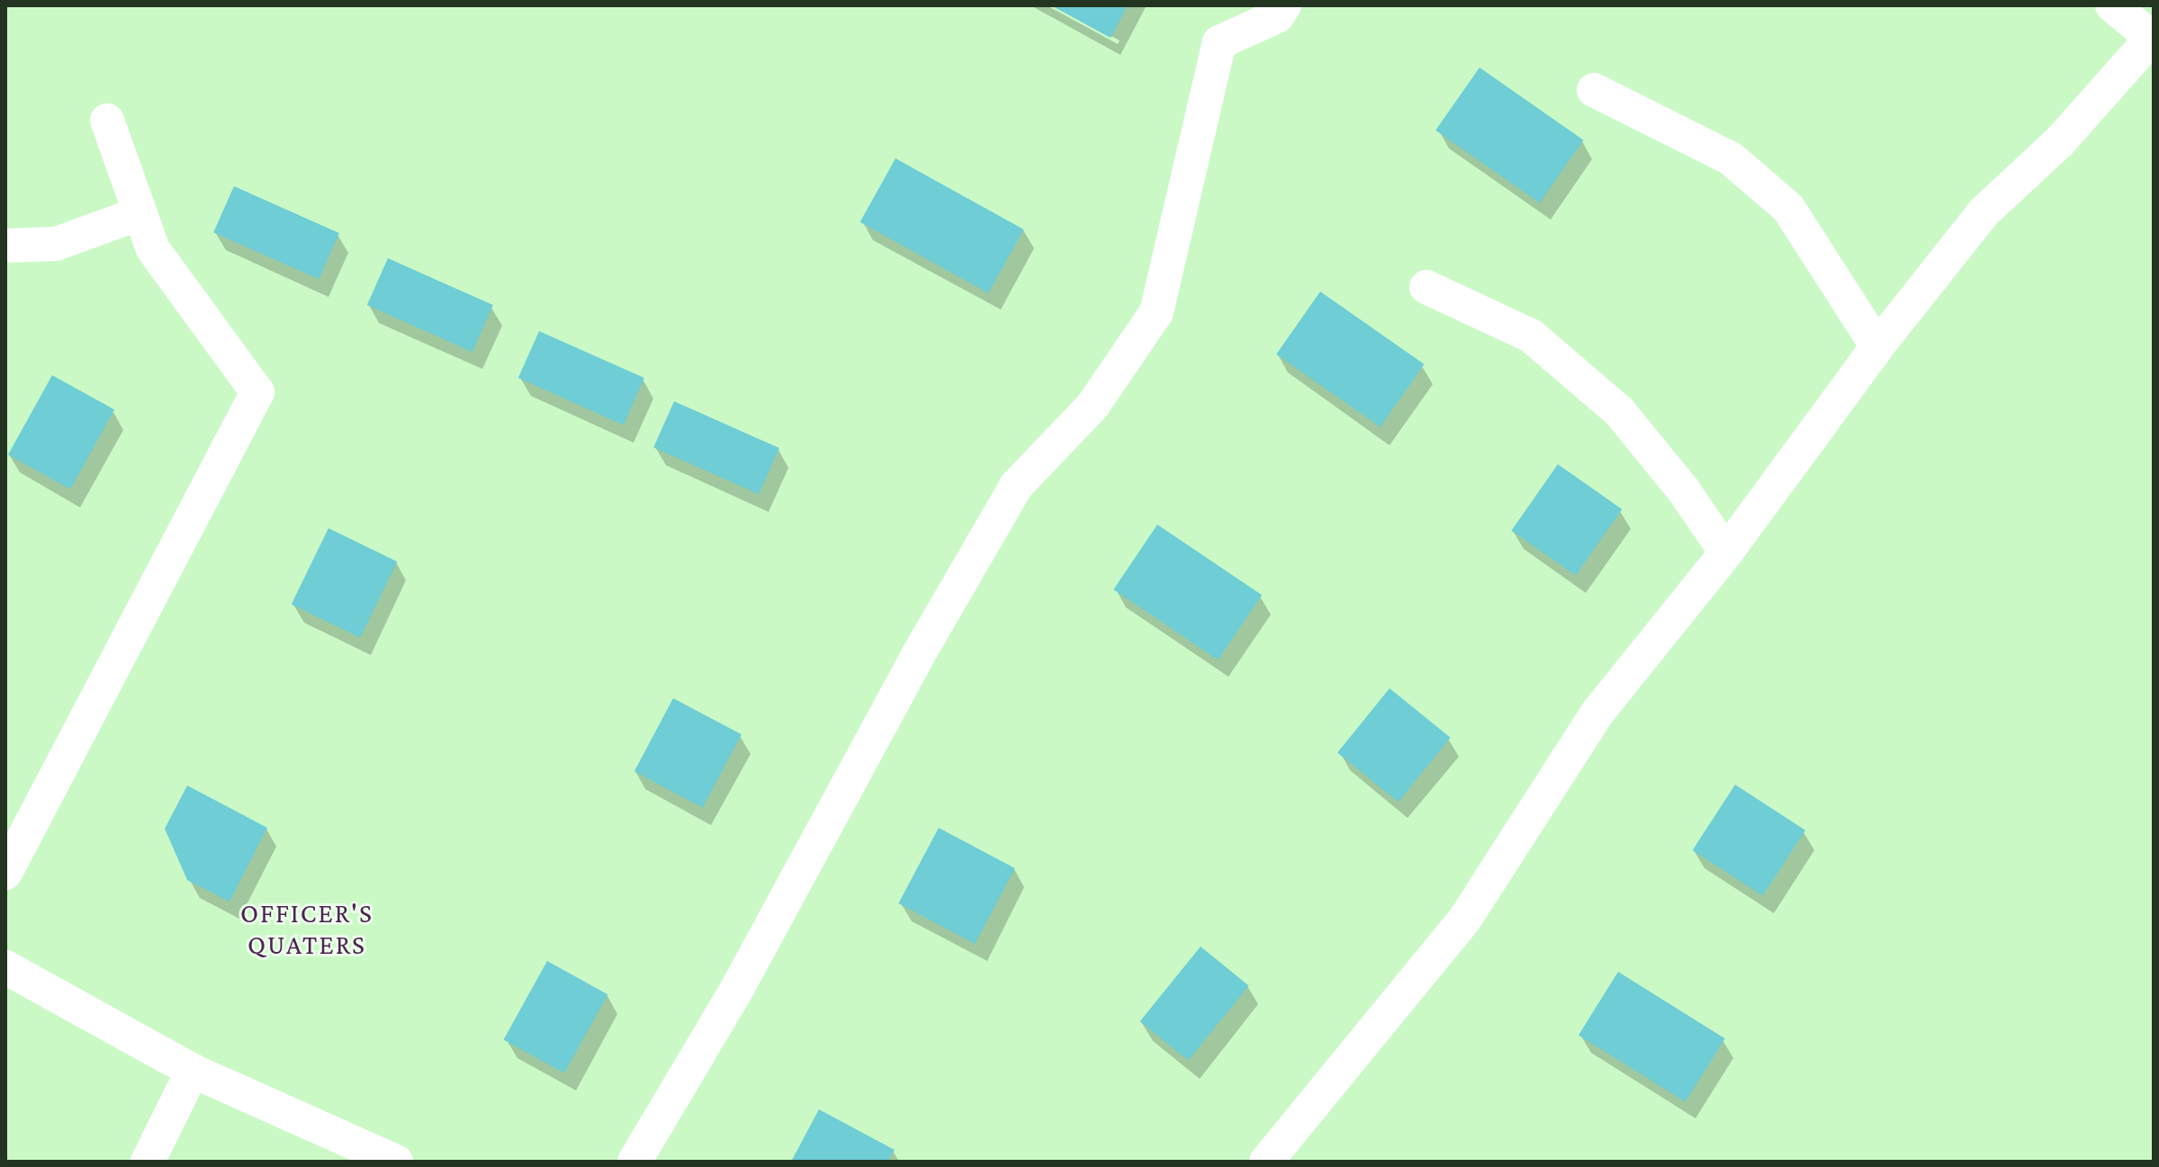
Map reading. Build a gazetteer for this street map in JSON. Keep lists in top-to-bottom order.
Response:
{
  "districts": ["OFFICER'S QUATERS"]
}
